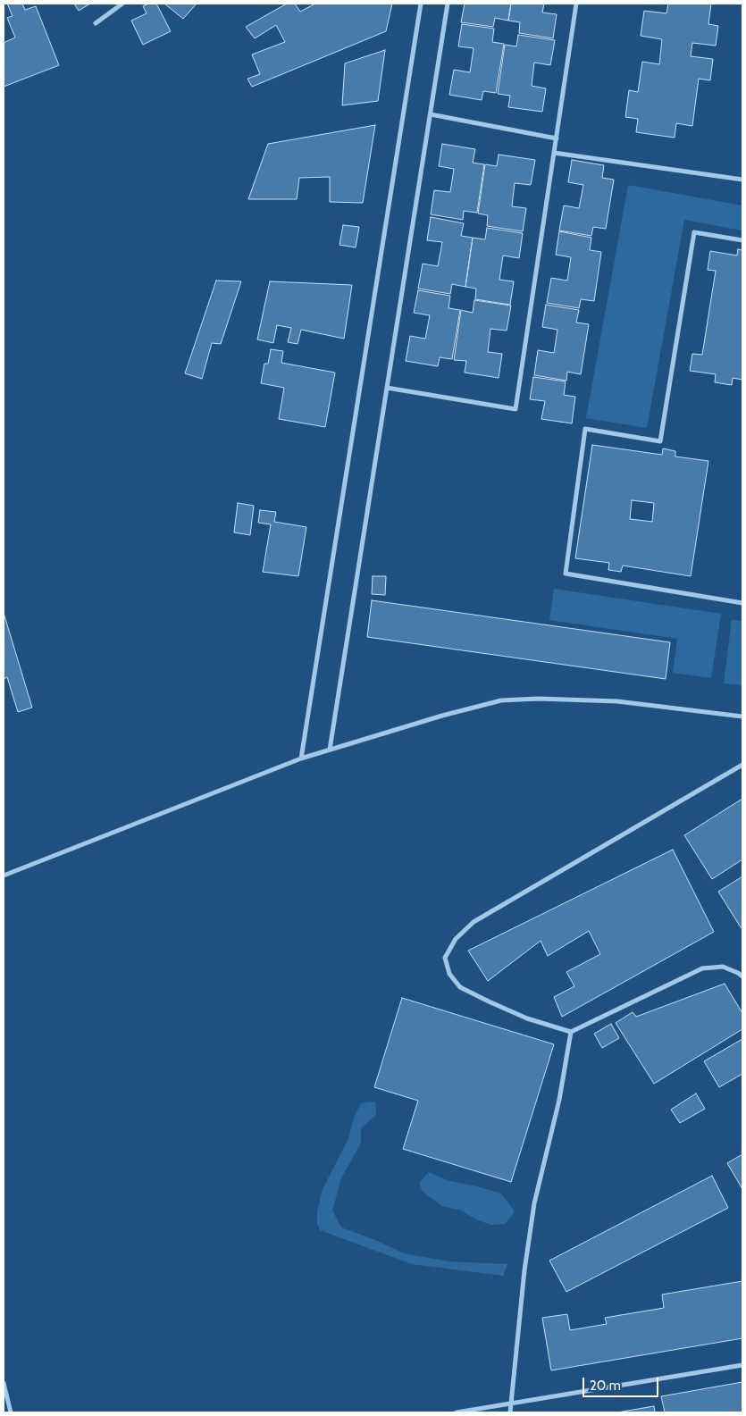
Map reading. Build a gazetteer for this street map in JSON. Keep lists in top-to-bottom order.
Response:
{
  "scale_bar": "20 m"
}
